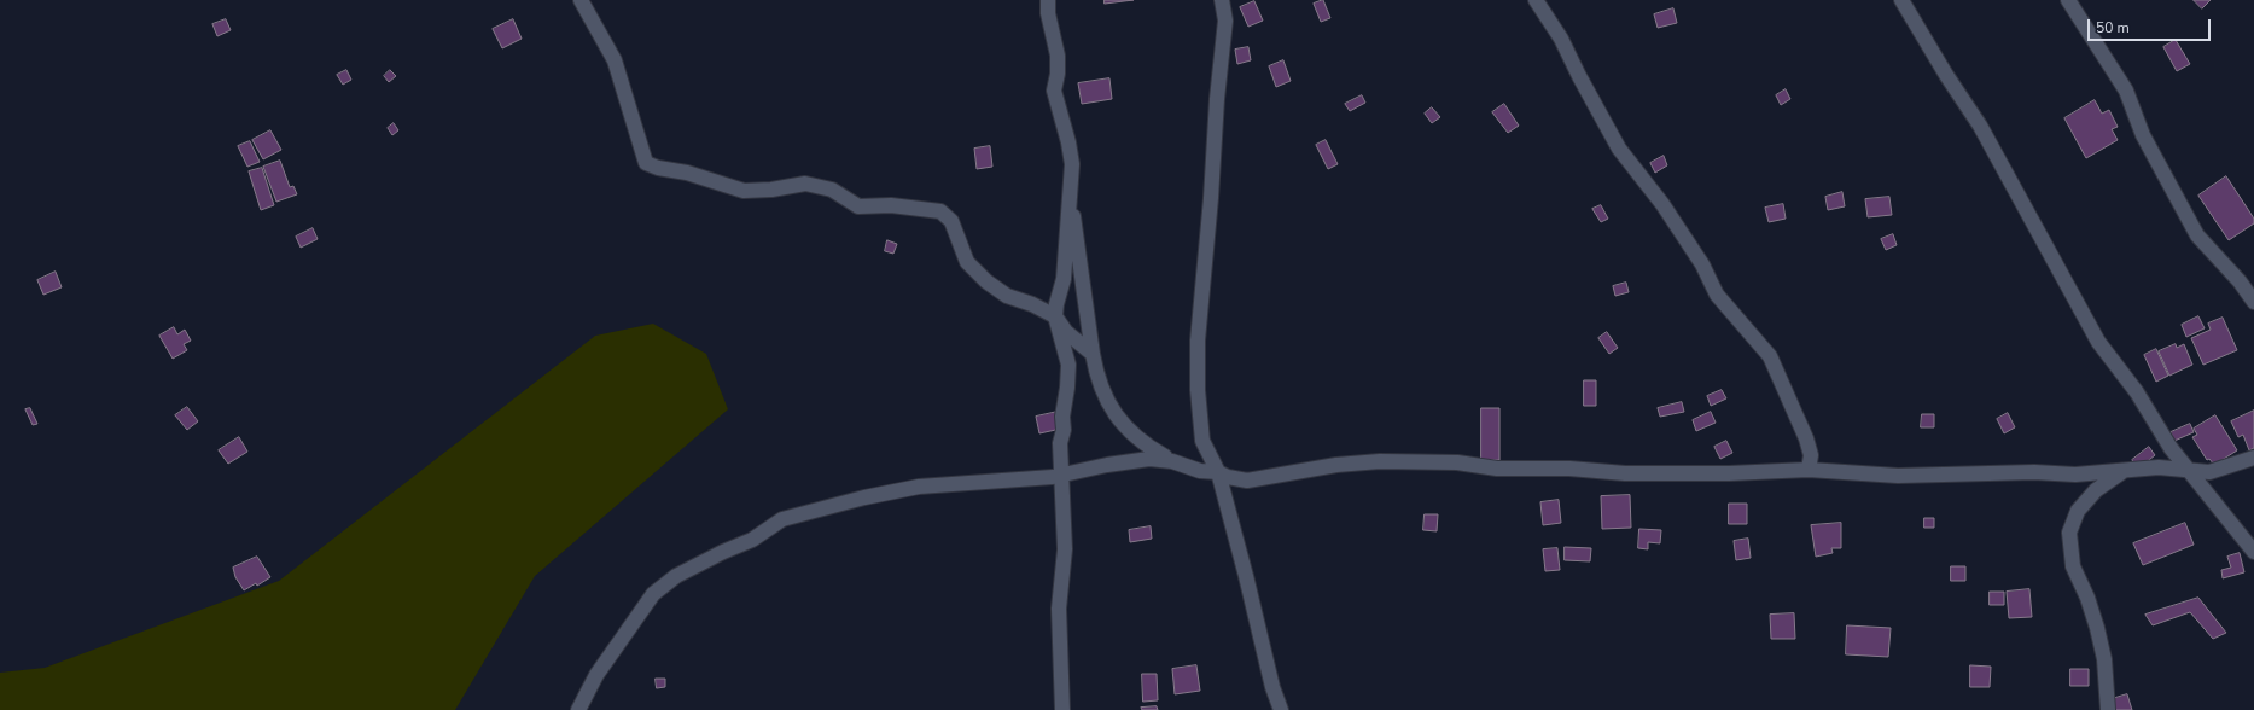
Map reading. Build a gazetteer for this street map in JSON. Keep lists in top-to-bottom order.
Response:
{
  "scale_bar": "50 m"
}
